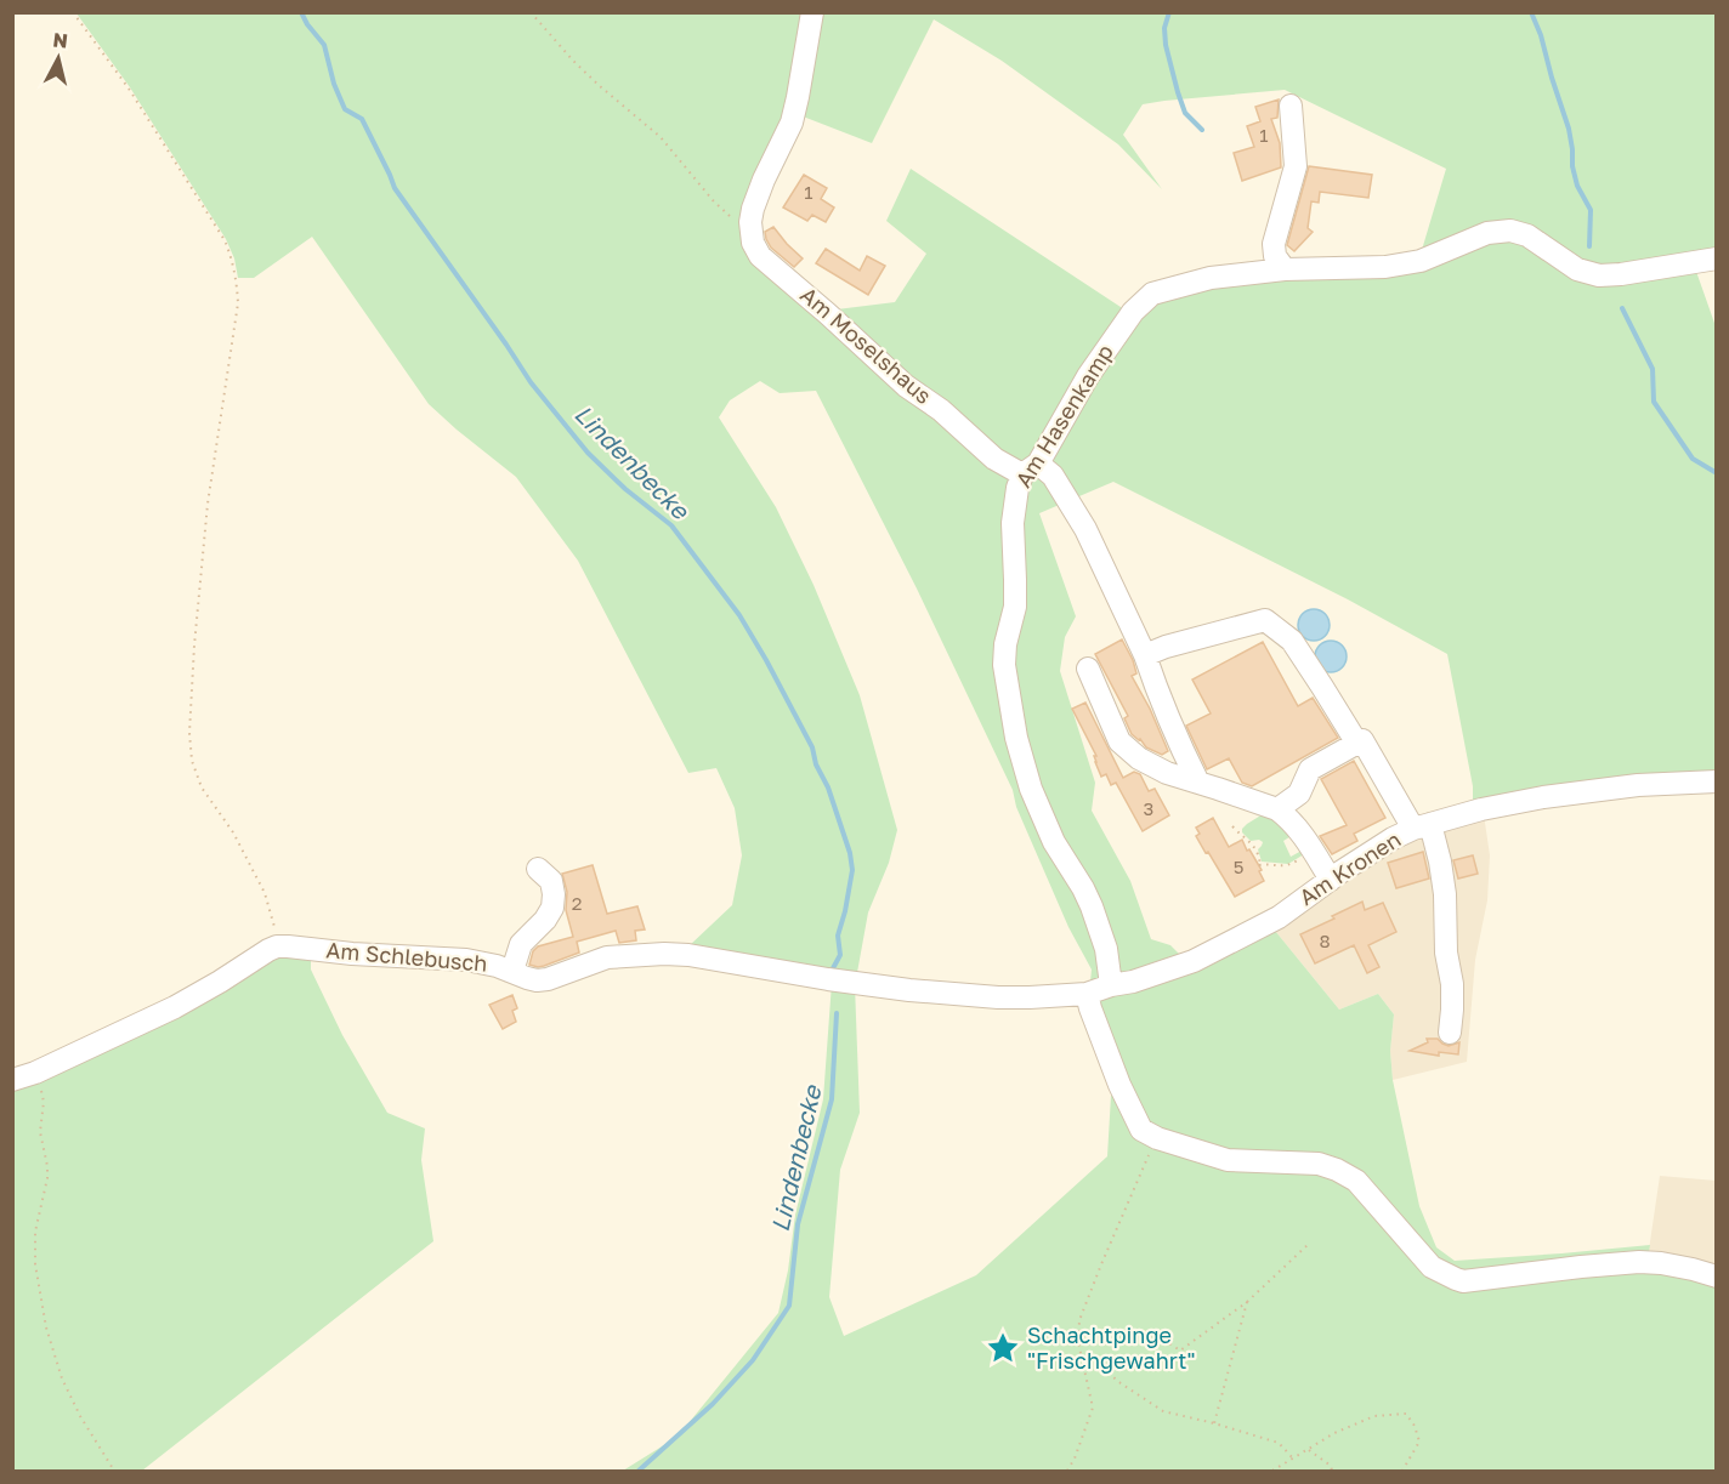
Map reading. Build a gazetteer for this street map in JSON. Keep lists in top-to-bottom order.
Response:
{
  "streets": {
    "street": [
      "Am Moselshaus",
      "Am Hasenkamp",
      "Am Kronen",
      "Am Schlebusch"
    ]
  },
  "crossings": [
    ["Am Moselshaus", "Am Hasenkamp"],
    ["Am Hasenkamp", "Am Kronen"],
    ["Am Kronen", "Am Schlebusch"]
  ],
  "water": ["Lindenbecke"],
  "places": {
    "place": ["Schachtpinge \"Frischgewahrt\""]
  },
  "house_numbers": [
    "1",
    "1",
    "3",
    "5",
    "2",
    "8"
  ],
  "north": "top"
}
